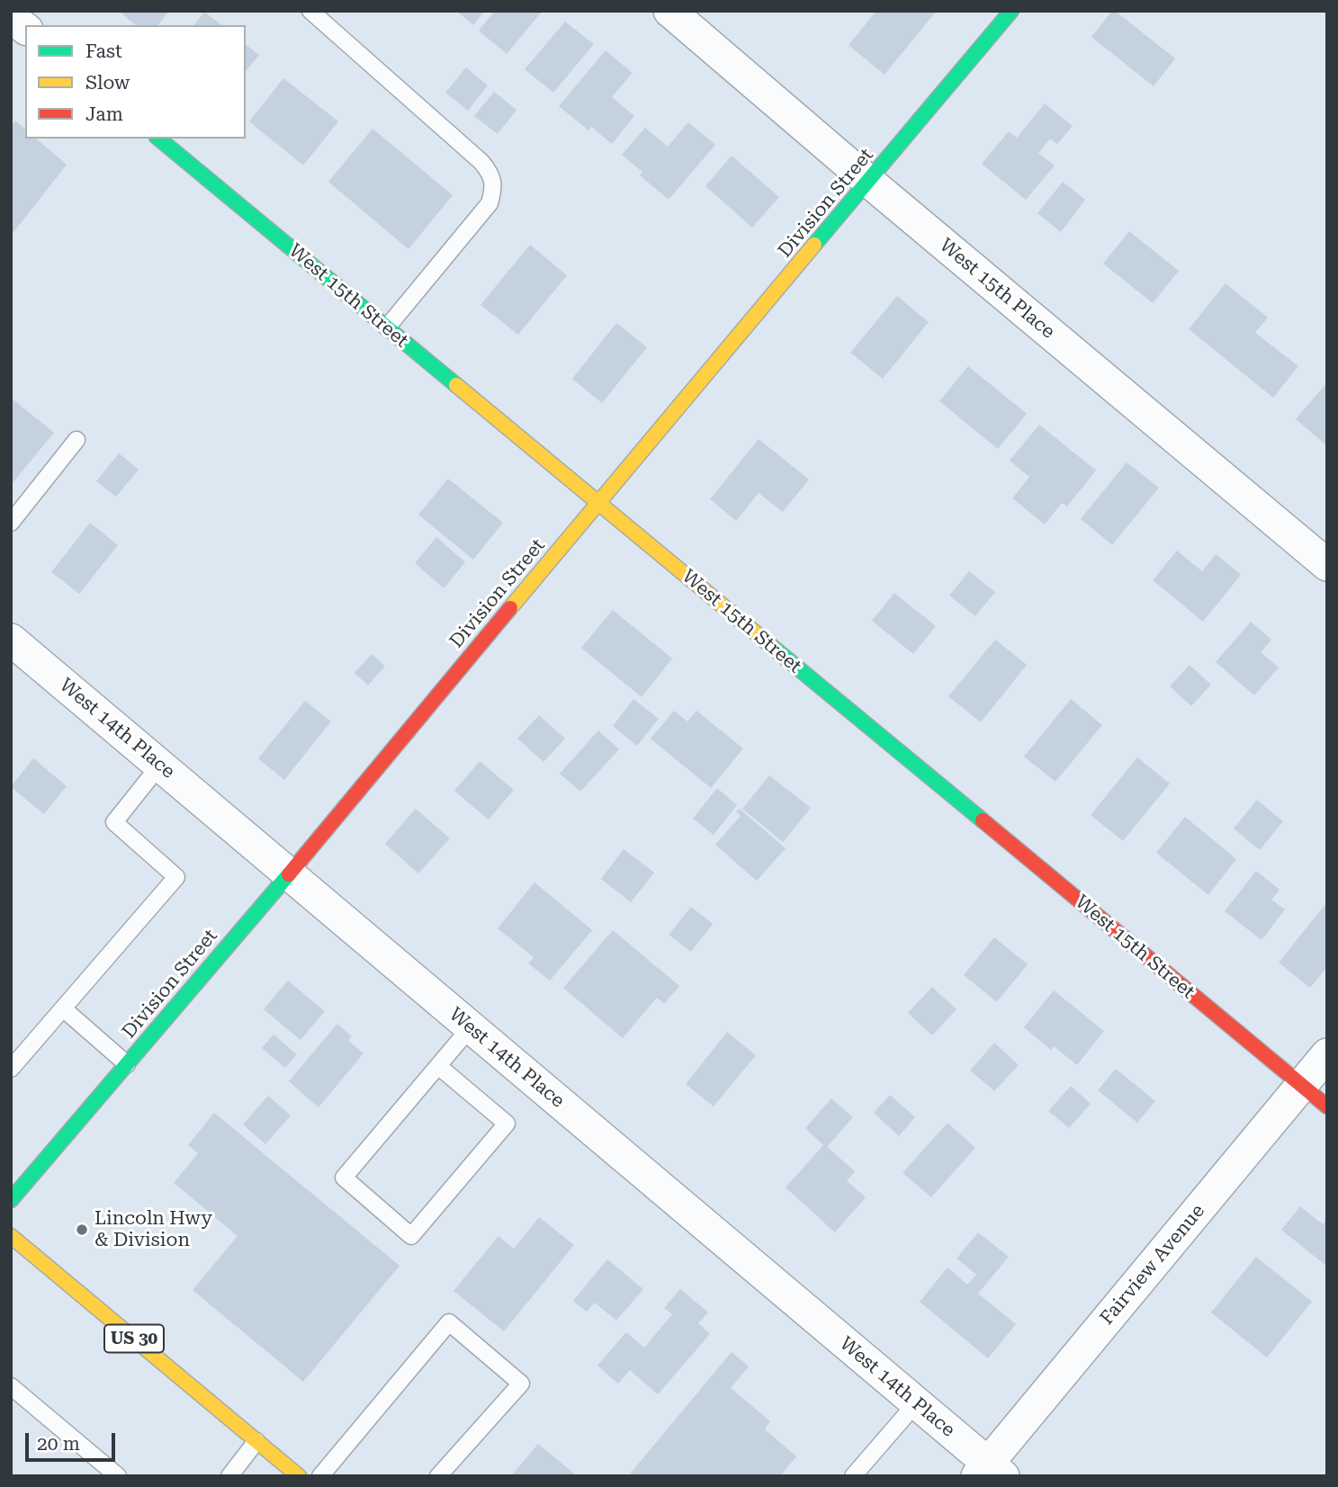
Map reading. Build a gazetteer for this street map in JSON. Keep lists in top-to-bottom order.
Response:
{
  "streets": {
    "street": [
      "Division Street",
      "West 15th Place",
      "West 15th Street",
      "West 14th Place",
      "Fairview Avenue",
      "US 30"
    ]
  },
  "crossings": [
    ["Division Street", "West 15th Place"],
    ["Division Street", "West 15th Street"],
    ["Division Street", "West 14th Place"],
    ["West 15th Street", "Fairview Avenue"],
    ["West 14th Place", "Fairview Avenue"]
  ],
  "places": ["Lincoln Hwy & Division"],
  "legend": ["Fast", "Slow", "Jam"],
  "scale_bar": "20 m"
}
